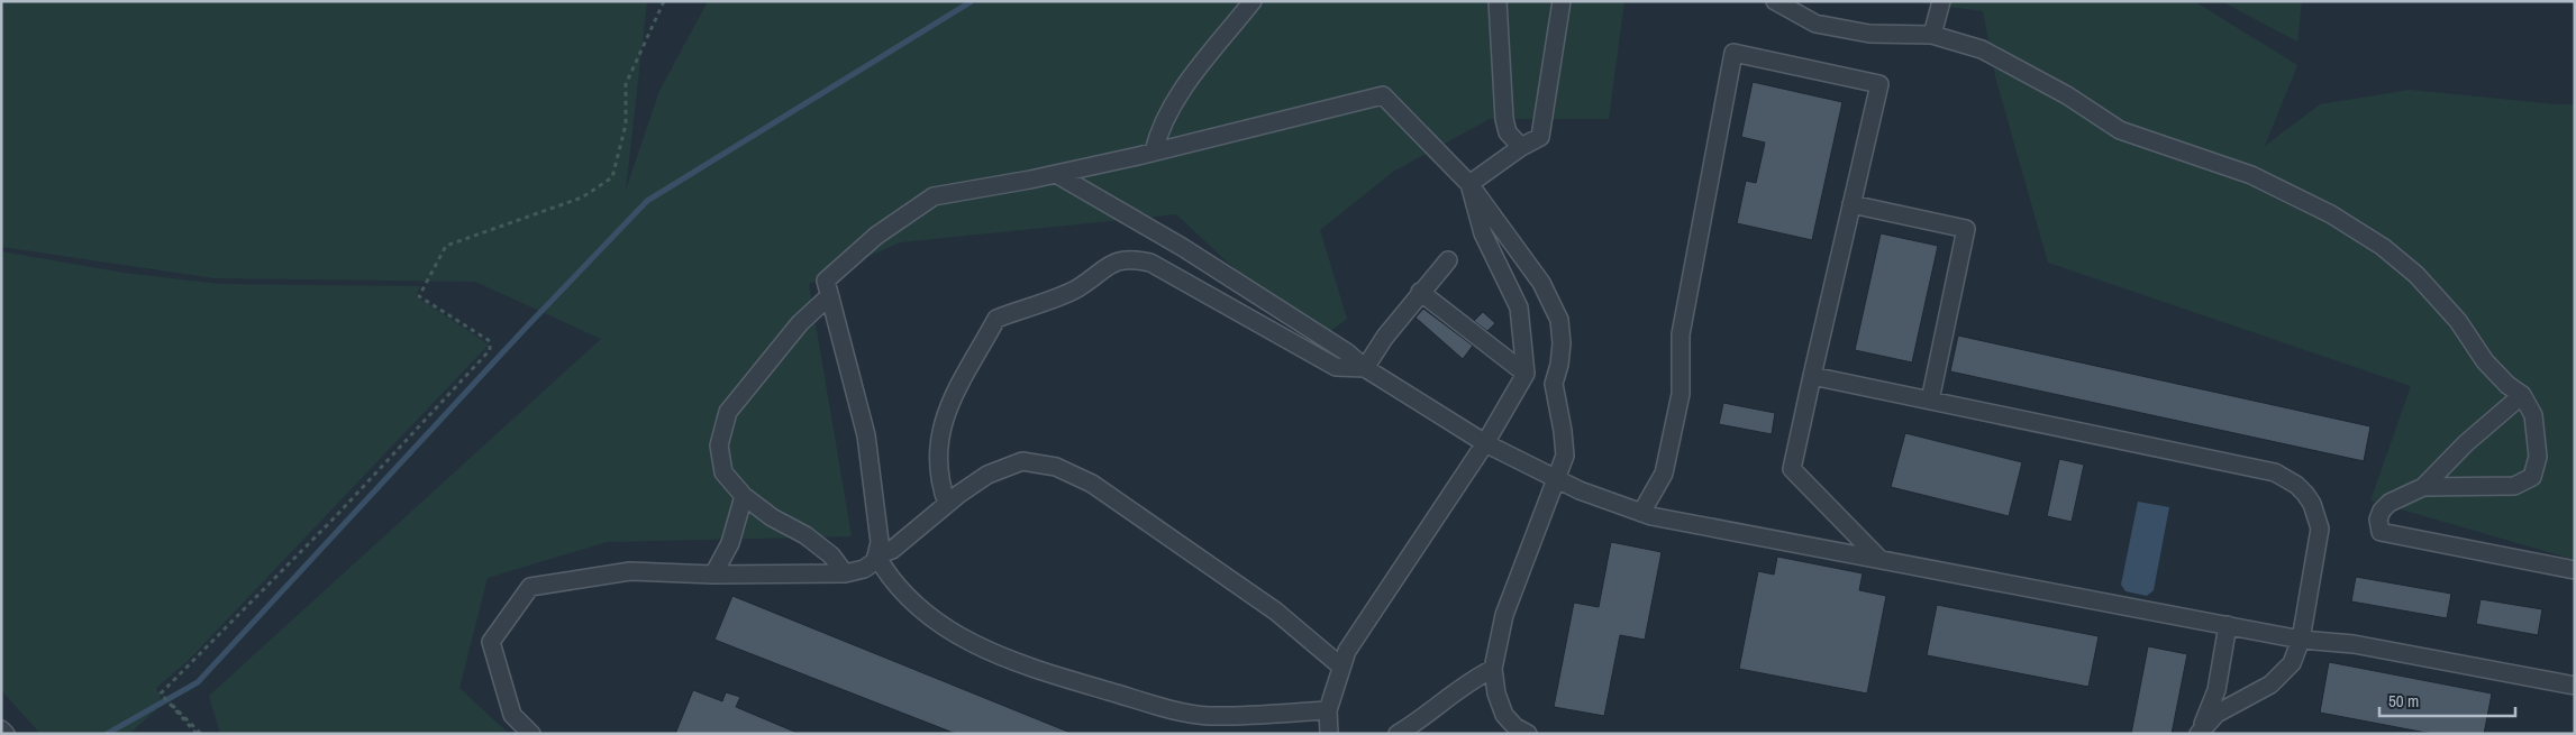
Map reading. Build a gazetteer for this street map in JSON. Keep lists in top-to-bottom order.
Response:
{
  "scale_bar": "50 m"
}
